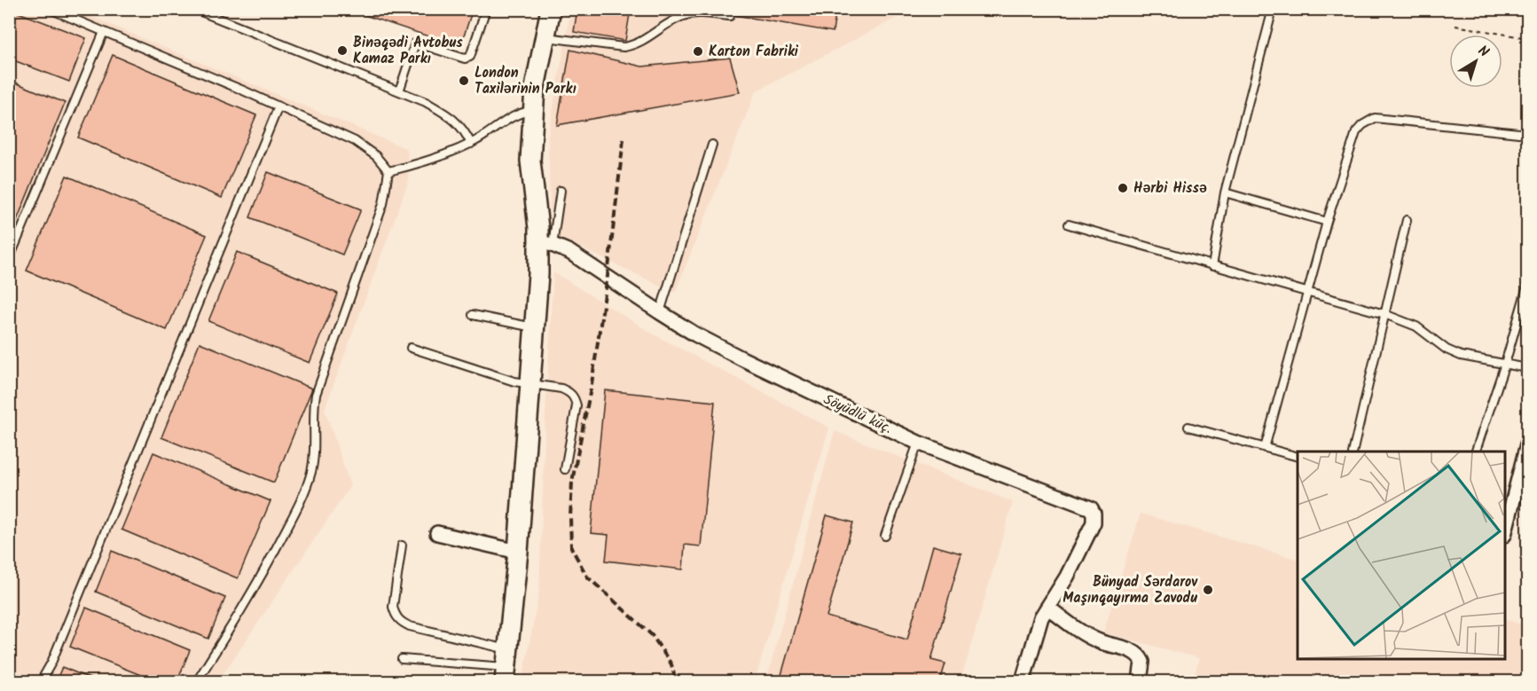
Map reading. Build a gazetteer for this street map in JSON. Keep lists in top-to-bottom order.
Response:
{
  "streets": {
    "street": ["Söyüdlü küç."]
  },
  "places": [
    "Binəqədi Avtobus Kamaz Parkı",
    "Karton Fabriki",
    "London Taxilərinin Parkı",
    "Hərbi Hissə",
    "Bünyad Sərdarov Maşınqayırma Zavodu"
  ],
  "north": "top right"
}
